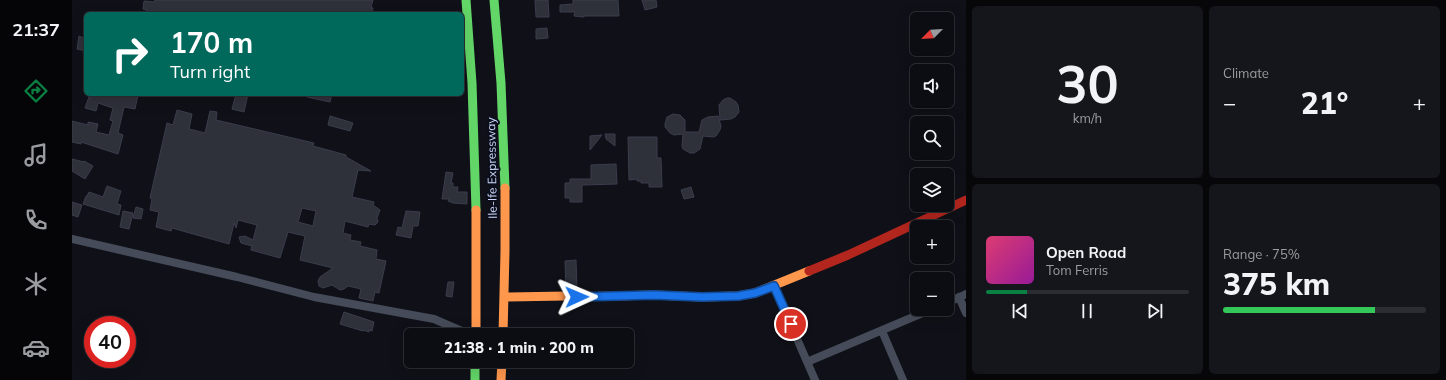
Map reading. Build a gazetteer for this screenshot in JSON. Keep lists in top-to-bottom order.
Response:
{
  "streets": {
    "main road": ["Ile-Ife Expressway"]
  },
  "north": "bottom left",
  "page": {
    "tabs": "21:37",
    "tile": [
      ["30", "km/h"],
      "Climate",
      ["Range · 75%", "375 km"]
    ],
    "map_buttons": ["+", "−"],
    "turn": ["170 m", "Turn right"],
    "heat": ["−", "21°", "+"],
    "song": ["Open Road", "Tom Ferris"],
    "limit": "40",
    "trip": "21:38 · 1 min · 200 m"
  }
}
